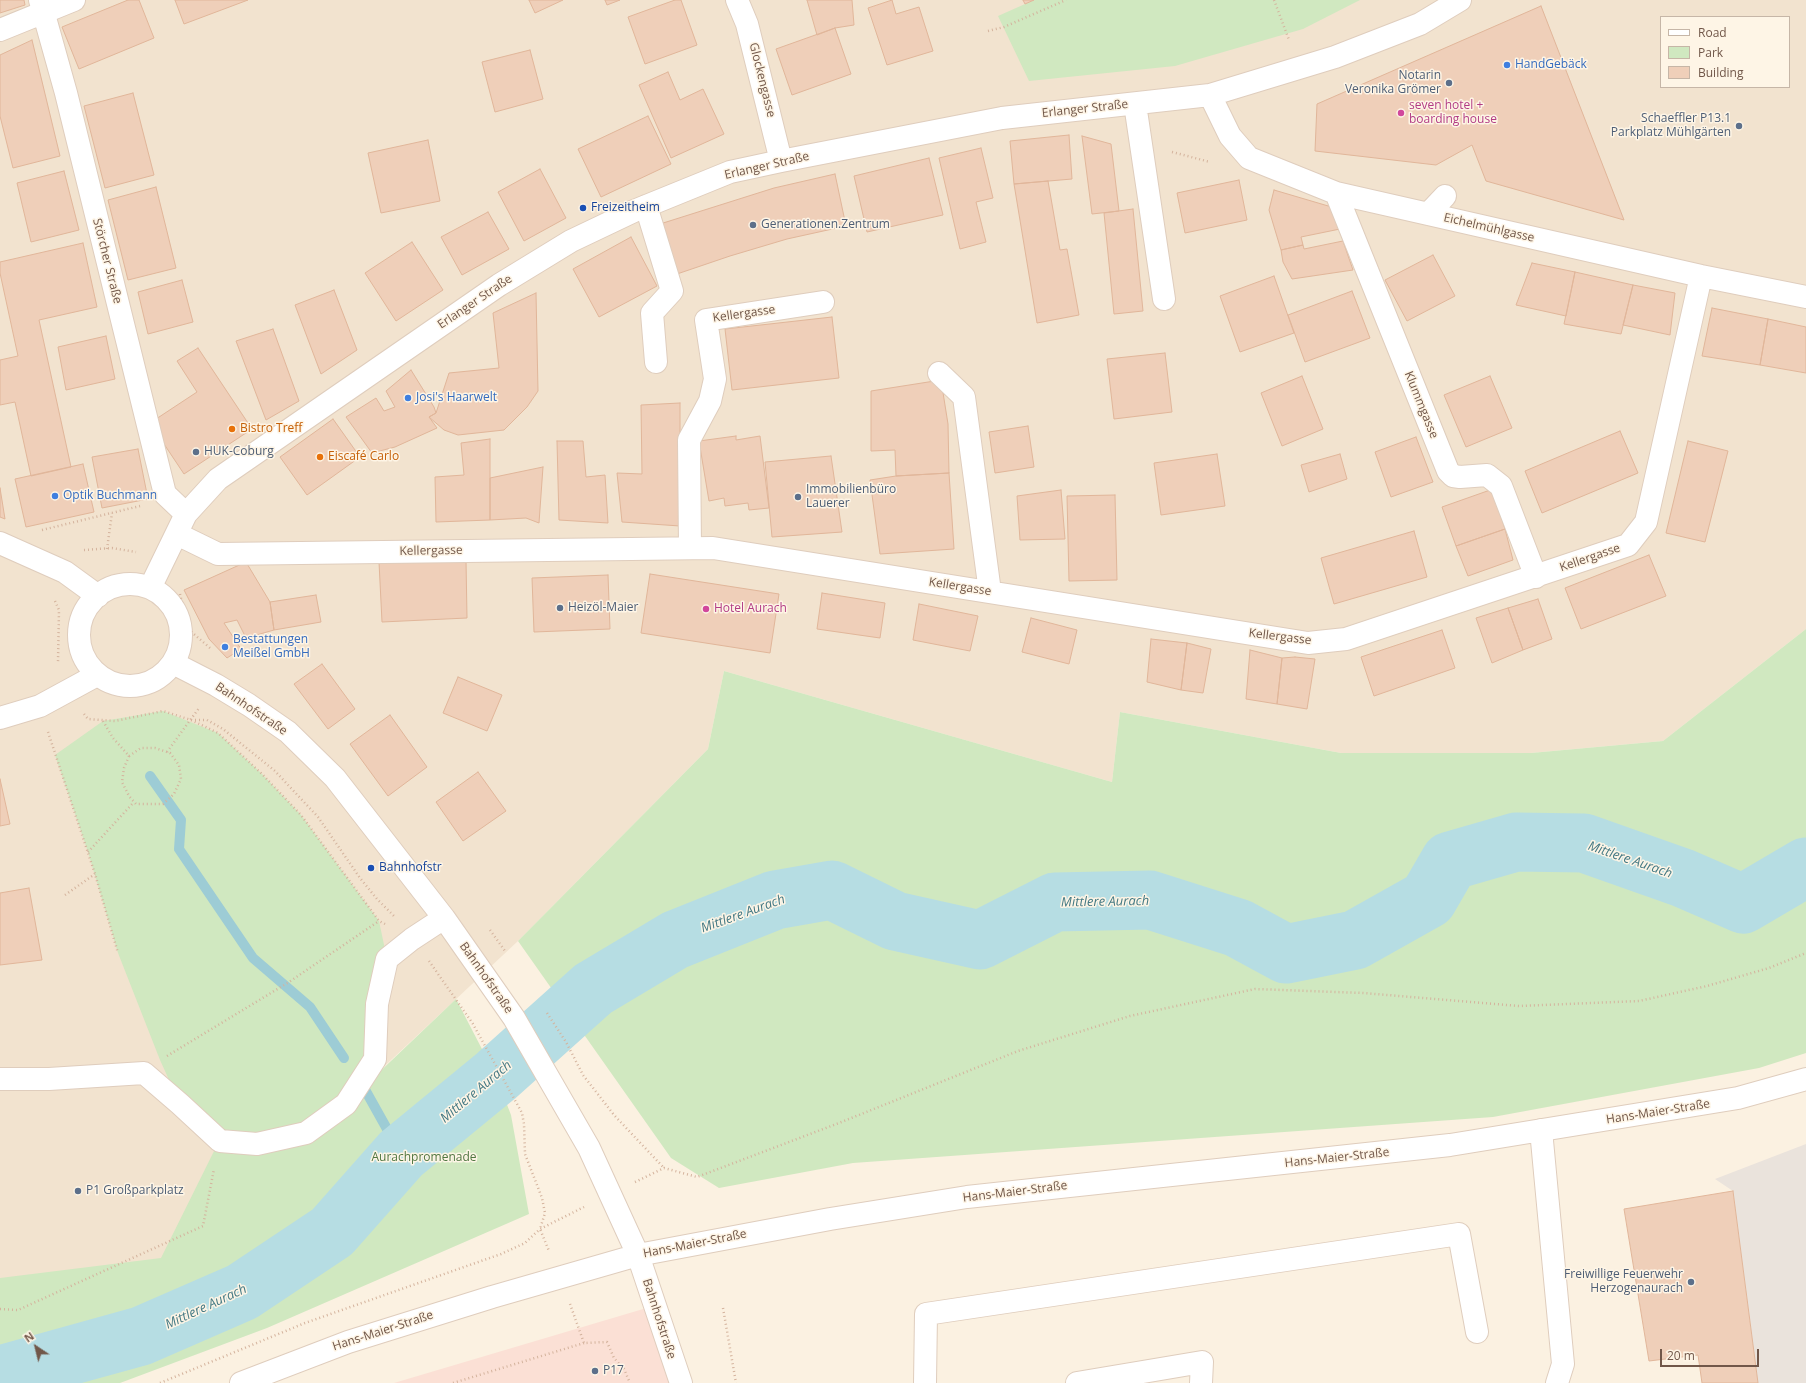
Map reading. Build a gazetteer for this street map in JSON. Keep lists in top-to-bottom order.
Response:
{
  "streets": {
    "street": [
      "Glockengasse",
      "Erlanger Straße",
      "Eichelmühlgasse",
      "Störcher Straße",
      "Kellergasse",
      "Klummgasse",
      "Bahnhofstraße",
      "Hans-Maier-Straße"
    ]
  },
  "crossings": [
    ["Glockengasse", "Erlanger Straße"],
    ["Erlanger Straße", "Eichelmühlgasse"],
    ["Erlanger Straße", "Störcher Straße"],
    ["Erlanger Straße", "Kellergasse"],
    ["Erlanger Straße", "Bahnhofstraße"],
    ["Eichelmühlgasse", "Kellergasse"],
    ["Eichelmühlgasse", "Klummgasse"],
    ["Kellergasse", "Klummgasse"],
    ["Bahnhofstraße", "Hans-Maier-Straße"]
  ],
  "water": ["Mittlere Aurach"],
  "parks": ["Aurachpromenade"],
  "places": [
    "HandGebäck",
    "Notarin Veronika Grömer",
    "seven hotel + boarding house",
    "Schaeffler P13.1 Parkplatz Mühlgärten",
    "Freizeitheim",
    "Generationen.Zentrum",
    "Josi's Haarwelt",
    "Bistro Treff",
    "HUK-Coburg",
    "Eiscafé Carlo",
    "Optik Buchmann",
    "Immobilienbüro Lauerer",
    "Heizöl-Maier",
    "Hotel Aurach",
    "Bestattungen Meißel GmbH",
    "Bahnhofstr",
    "P1 Großparkplatz",
    "Freiwillige Feuerwehr Herzogenaurach",
    "P17"
  ],
  "legend": ["Road", "Park", "Building"],
  "scale_bar": "20 m",
  "north": "top left"
}
